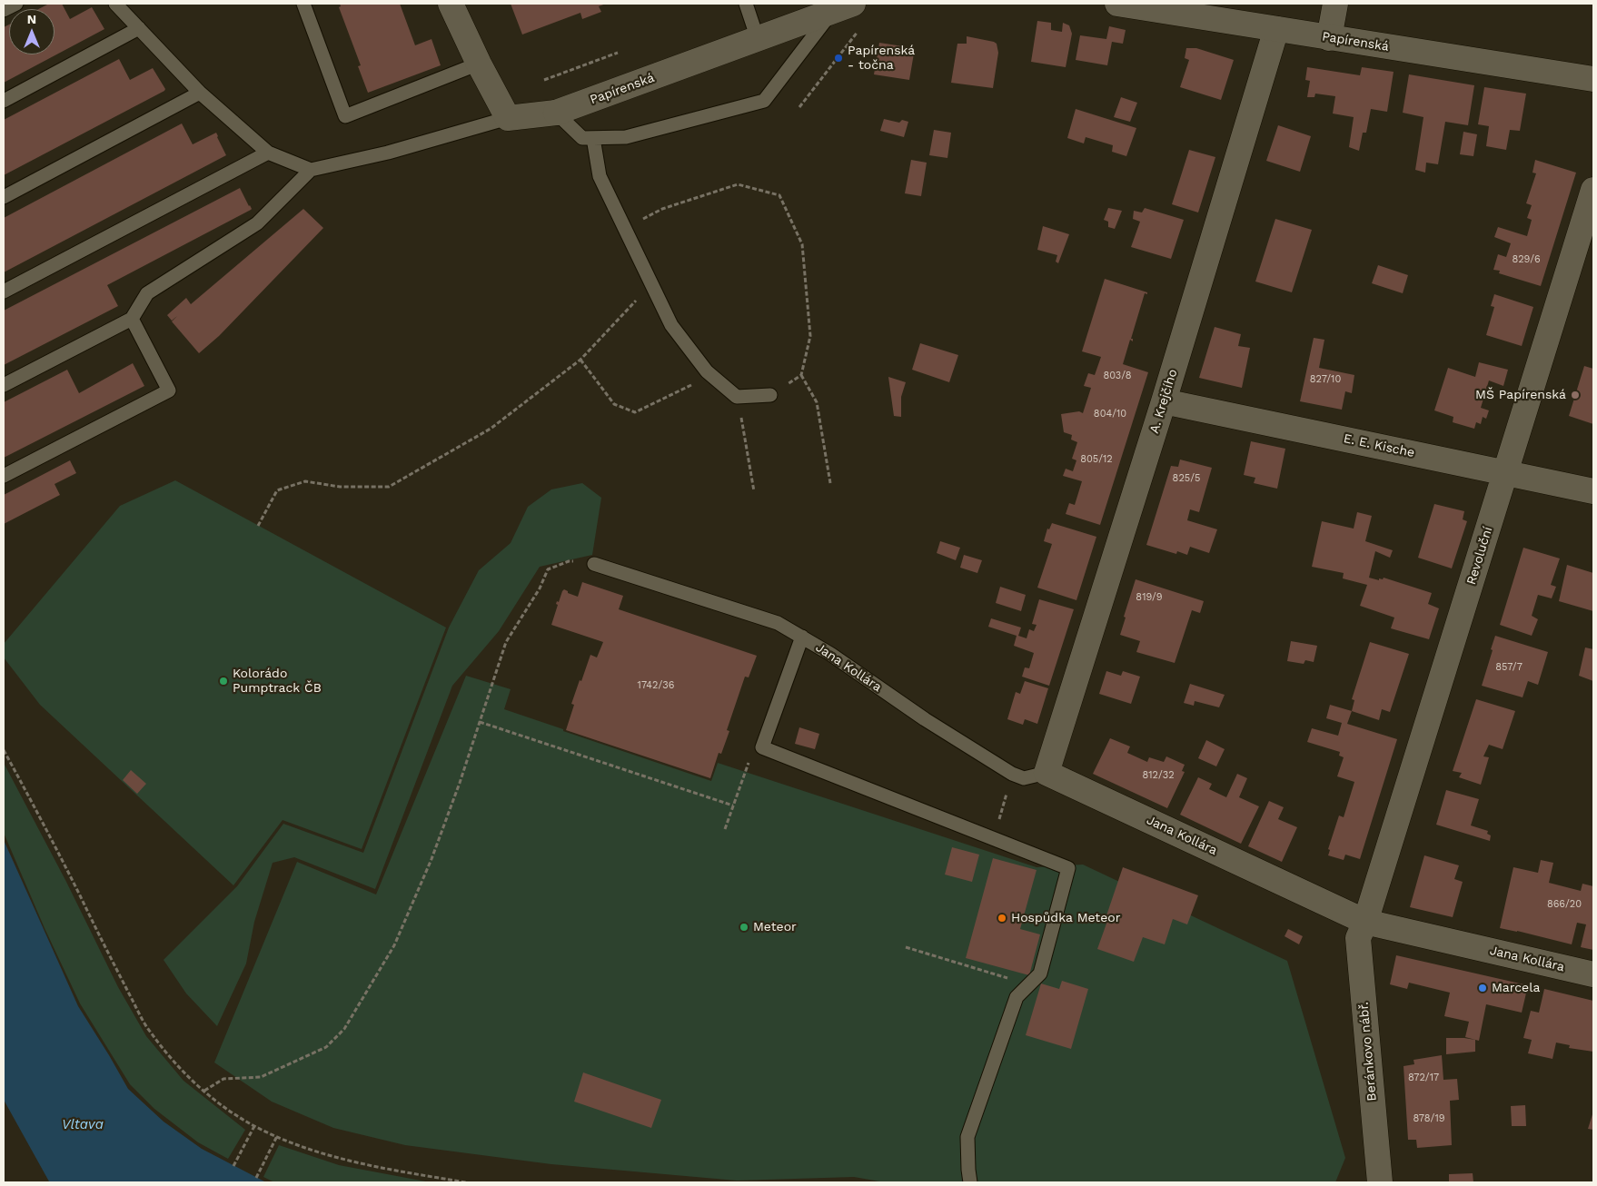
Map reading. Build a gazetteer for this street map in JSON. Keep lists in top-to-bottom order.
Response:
{
  "streets": {
    "street": [
      "Papírenská",
      "A. Krejčího",
      "E. E. Kische",
      "Revoluční",
      "Jana Kollára",
      "Beránkovo nábř."
    ]
  },
  "crossings": [
    ["Papírenská", "A. Krejčího"],
    ["A. Krejčího", "E. E. Kische"],
    ["A. Krejčího", "Jana Kollára"],
    ["E. E. Kische", "Revoluční"],
    ["Revoluční", "Jana Kollára"],
    ["Revoluční", "Beránkovo nábř."],
    ["Jana Kollára", "Beránkovo nábř."]
  ],
  "water": ["Vltava"],
  "places": [
    "Papírenská - točna",
    "MŠ Papírenská",
    "Kolorádo Pumptrack ČB",
    "Hospůdka Meteor",
    "Meteor",
    "Marcela"
  ],
  "house_numbers": [
    "829/6",
    "803/8",
    "827/10",
    "804/10",
    "805/12",
    "825/5",
    "819/9",
    "857/7",
    "1742/36",
    "812/32",
    "866/20",
    "872/17",
    "878/19"
  ],
  "north": "top"
}
